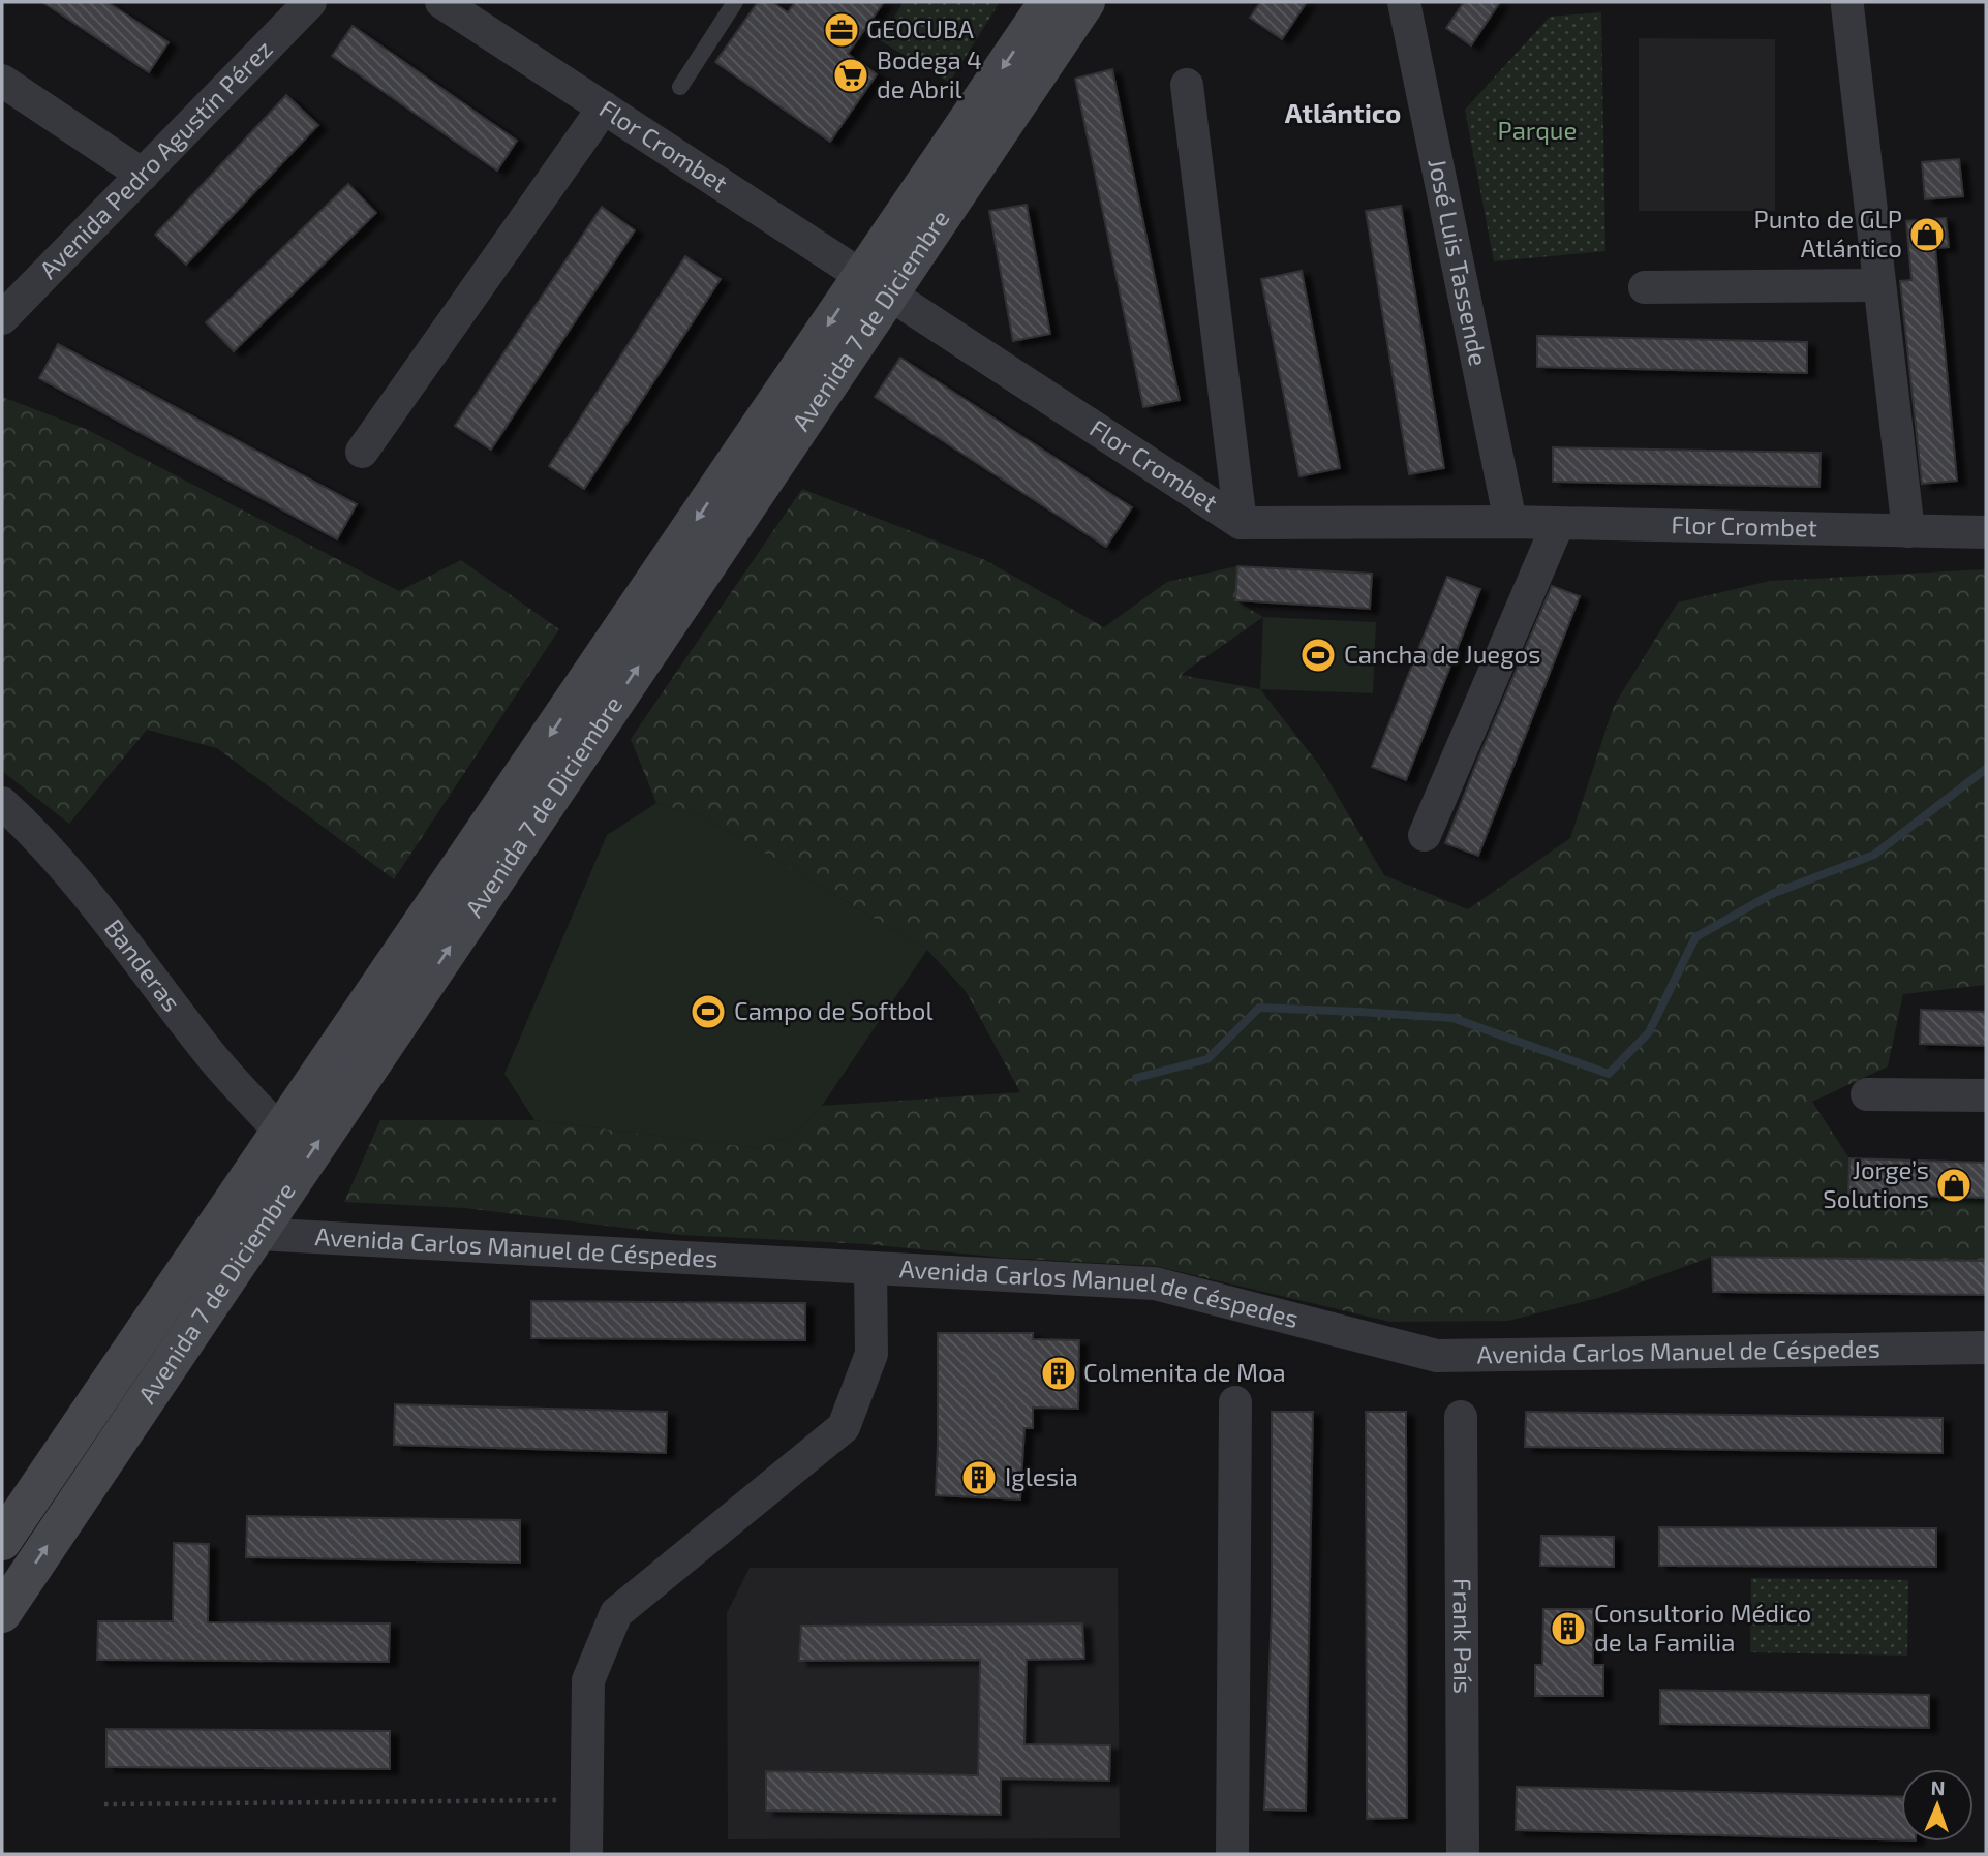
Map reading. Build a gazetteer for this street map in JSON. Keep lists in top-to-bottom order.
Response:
{
  "streets": {
    "main road": ["Avenida 7 de Diciembre"],
    "street": [
      "Flor Crombet",
      "Avenida Pedro Agustín Pérez",
      "José Luis Tassende",
      "Banderas",
      "Avenida Carlos Manuel de Céspedes",
      "Frank País"
    ]
  },
  "crossings": [
    ["Flor Crombet", "José Luis Tassende"],
    ["Flor Crombet", "Avenida 7 de Diciembre"],
    ["Avenida 7 de Diciembre", "Banderas"],
    ["Avenida 7 de Diciembre", "Avenida Carlos Manuel de Céspedes"]
  ],
  "districts": ["Atlántico"],
  "parks": ["Parque"],
  "places": {
    "office": ["GEOCUBA"],
    "supermarket": ["Bodega 4 de Abril"],
    "shop": ["Punto de GLP Atlántico", "Jorge’s Solutions"],
    "sports": ["Cancha de Juegos", "Campo de Softbol"],
    "building": ["Colmenita de Moa", "Iglesia", "Consultorio Médico de la Familia"]
  },
  "north": "top"
}
